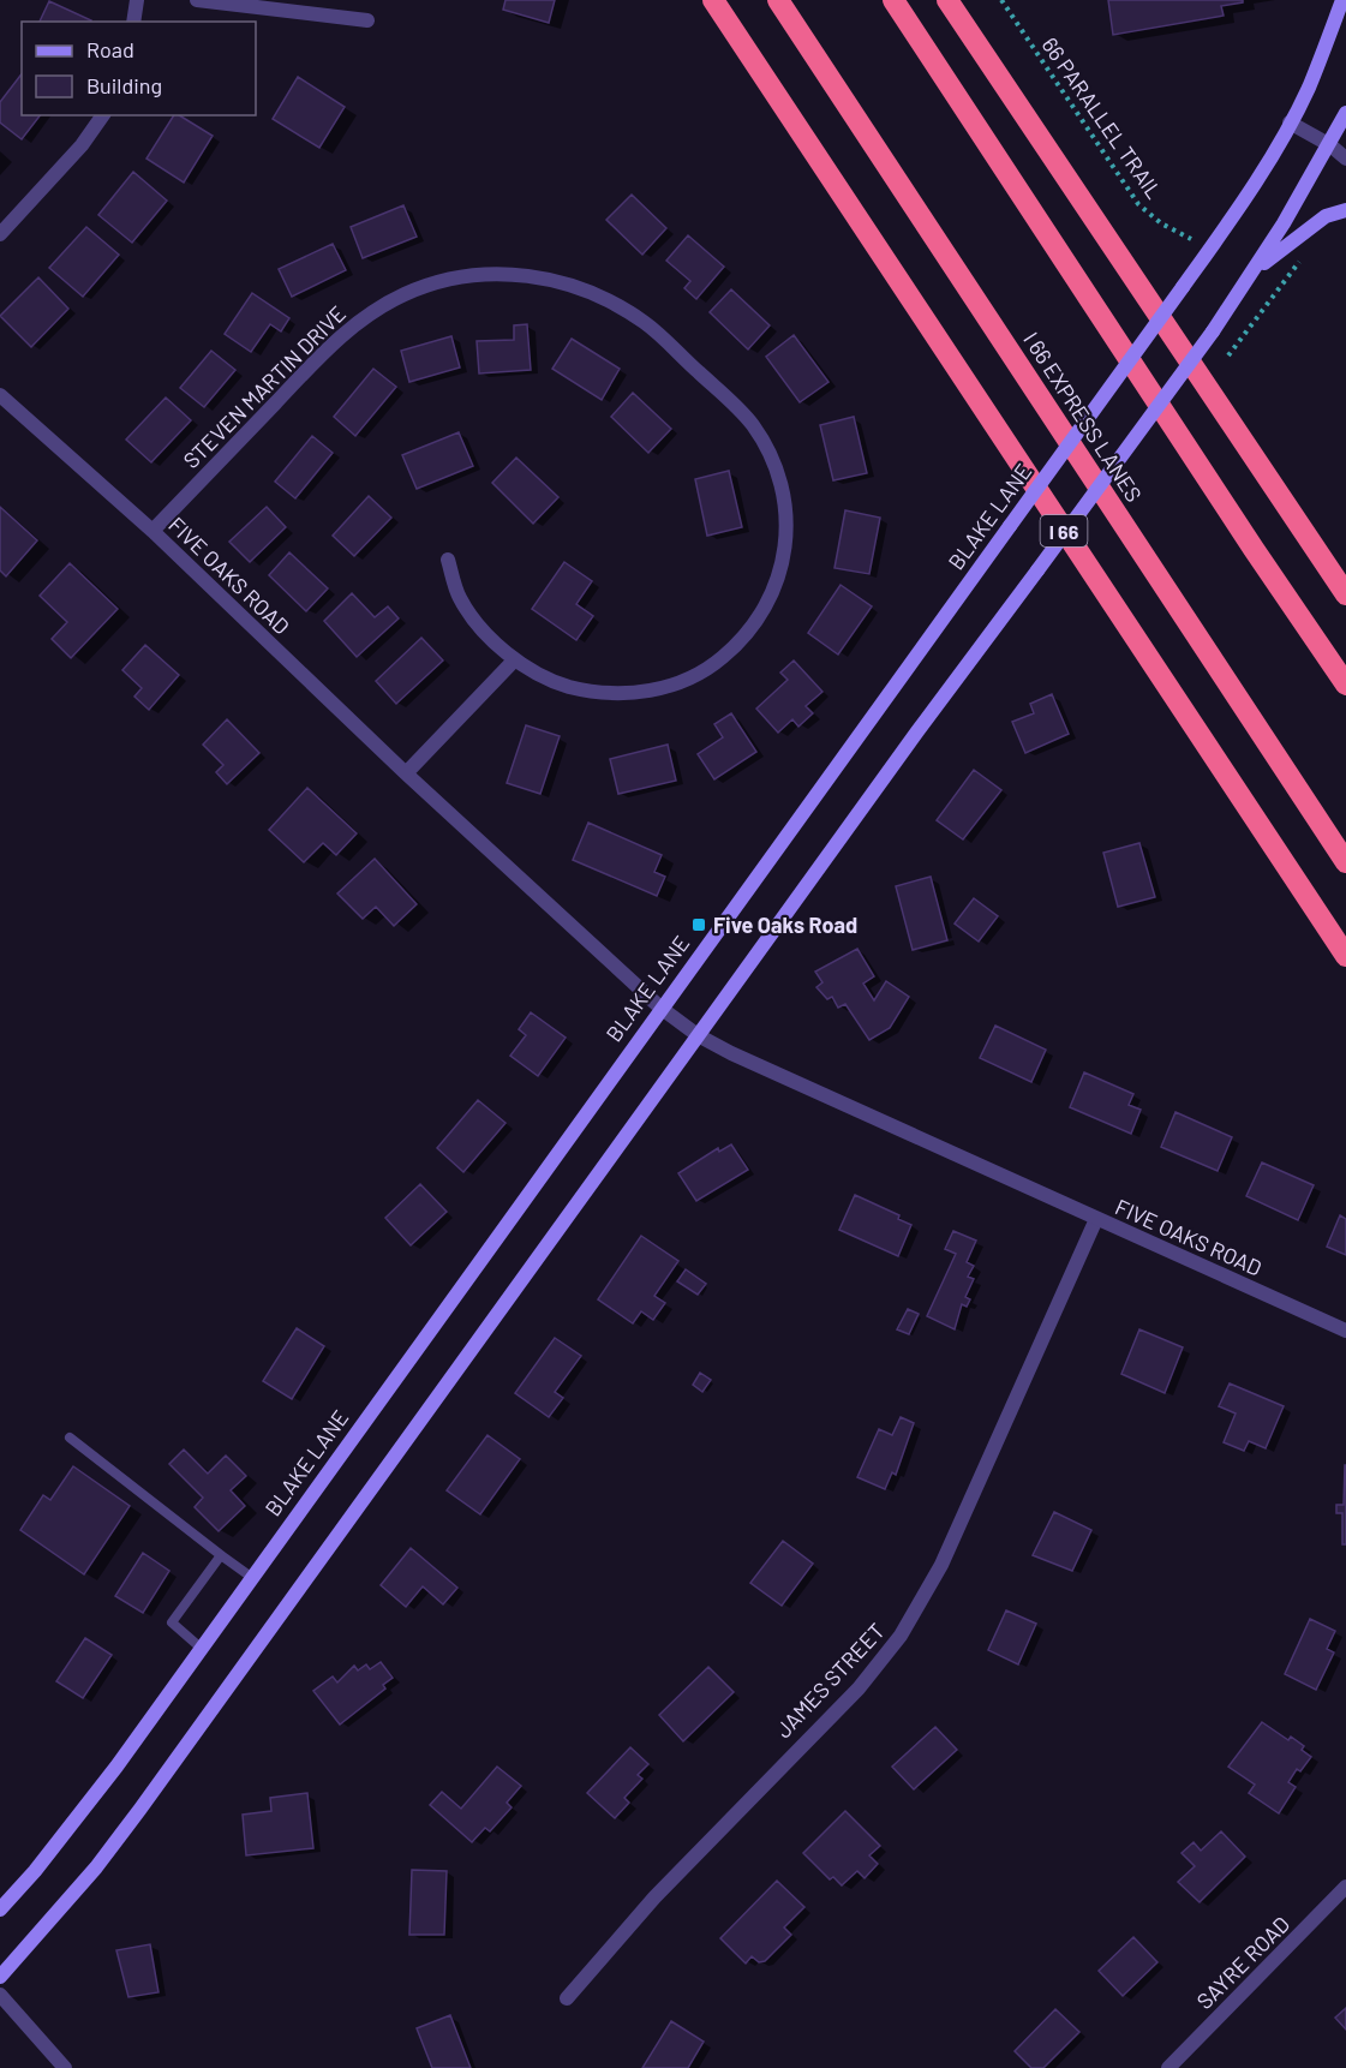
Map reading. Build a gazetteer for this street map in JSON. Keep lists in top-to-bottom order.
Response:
{
  "streets": {
    "highway": ["I 66 EXPRESS LANES", "I 66"],
    "main road": ["BLAKE LANE"],
    "street": [
      "STEVEN MARTIN DRIVE",
      "FIVE OAKS ROAD",
      "JAMES STREET",
      "SAYRE ROAD"
    ],
    "path": ["66 PARALLEL TRAIL"]
  },
  "crossings": [
    ["STEVEN MARTIN DRIVE", "FIVE OAKS ROAD"],
    ["BLAKE LANE", "FIVE OAKS ROAD"],
    ["FIVE OAKS ROAD", "JAMES STREET"]
  ],
  "places": {
    "transit": ["Five Oaks Road"]
  },
  "legend": ["Road", "Building"]
}
